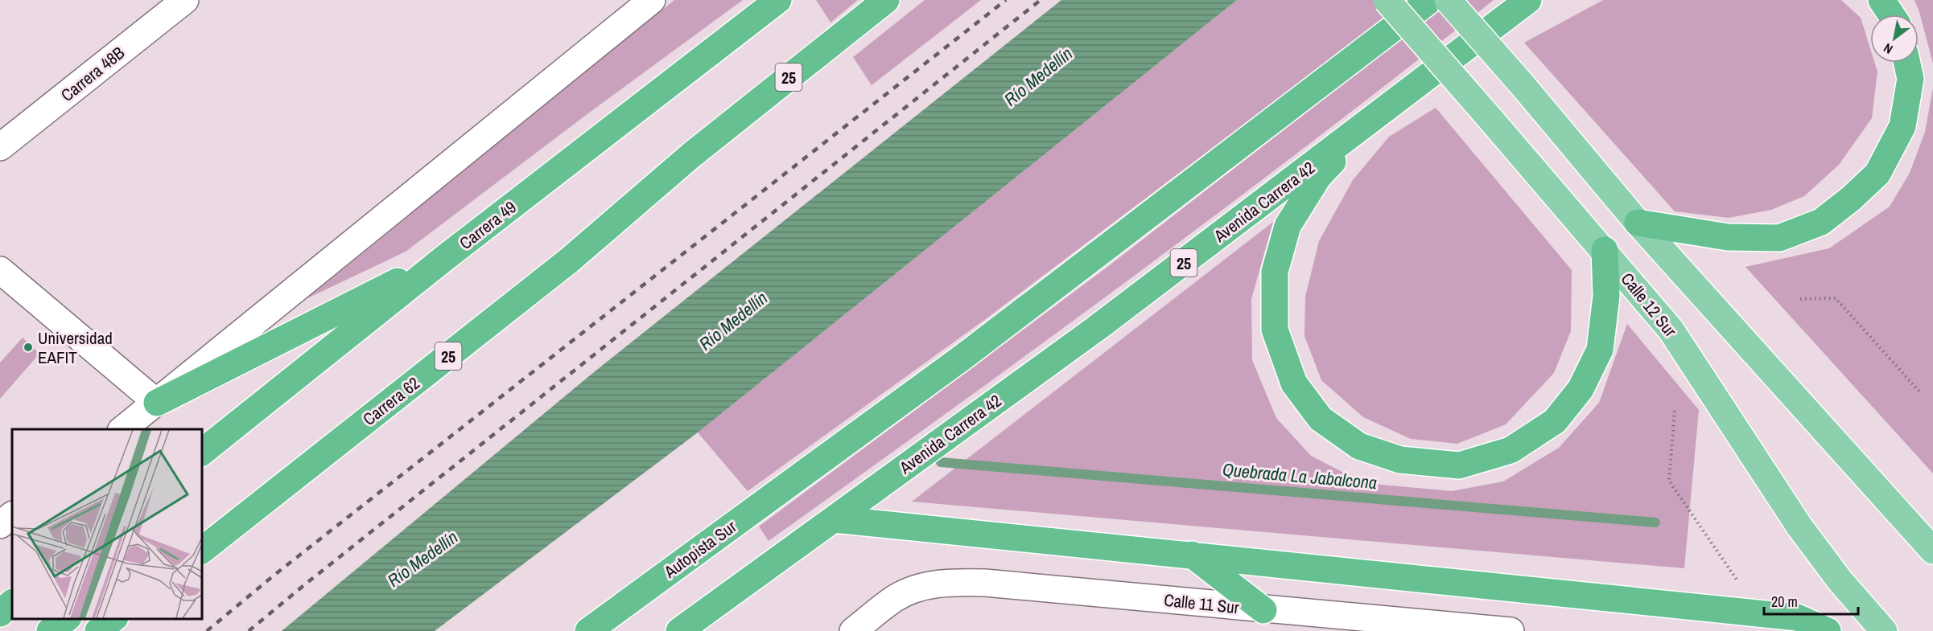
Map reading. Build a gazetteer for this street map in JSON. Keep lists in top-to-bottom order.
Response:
{
  "streets": {
    "highway": [
      "25",
      "Avenida Carrera 42",
      "Carrera 49",
      "Carrera 62",
      "Autopista Sur"
    ],
    "main road": ["Calle 12 Sur"],
    "street": ["Carrera 48B", "Calle 11 Sur"]
  },
  "crossings": [
    ["25", "Avenida Carrera 42"]
  ],
  "water": ["Río Medellín", "Quebrada La Jabalcona"],
  "places": ["Universidad EAFIT"],
  "scale_bar": "20 m",
  "north": "bottom left"
}
